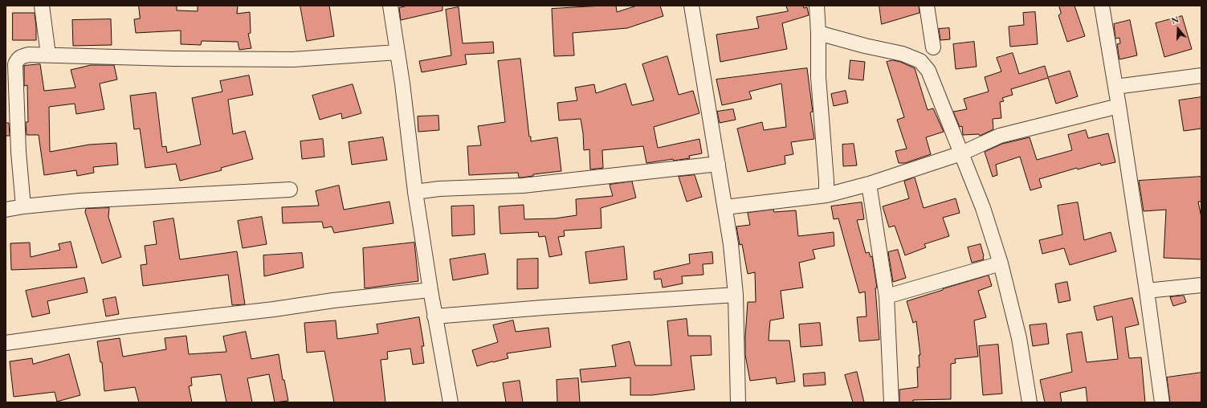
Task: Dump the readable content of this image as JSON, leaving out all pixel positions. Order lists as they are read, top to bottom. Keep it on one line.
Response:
{"north":"top"}
